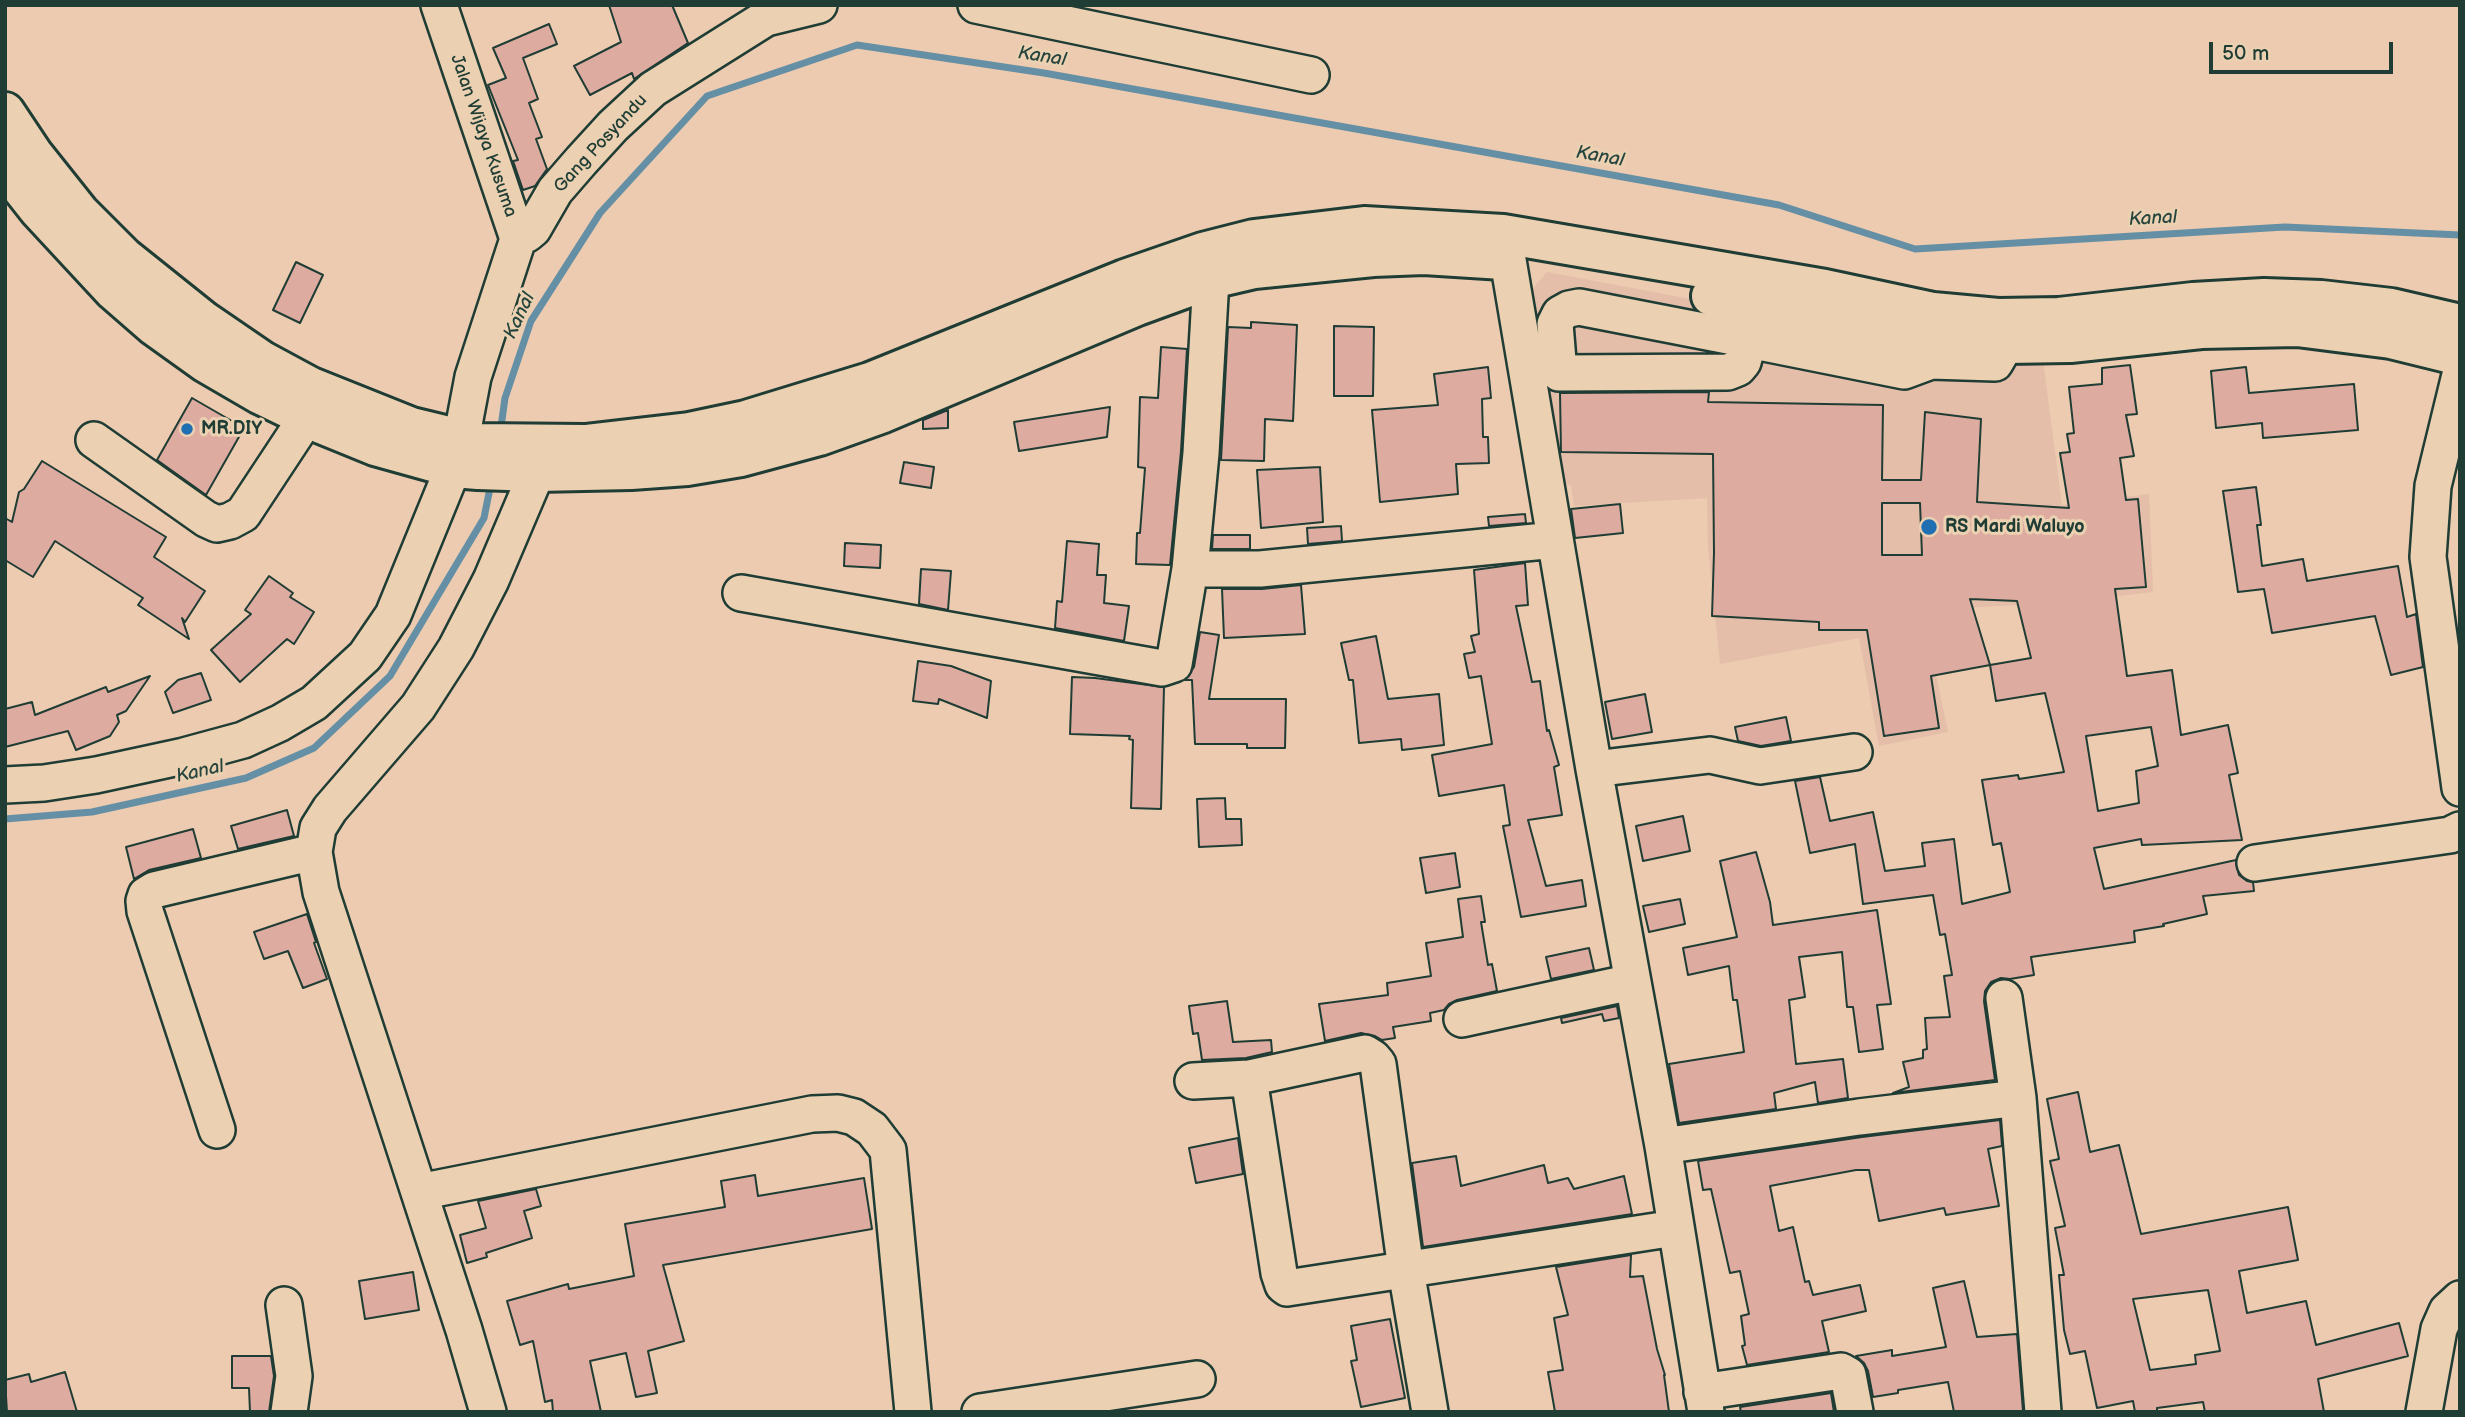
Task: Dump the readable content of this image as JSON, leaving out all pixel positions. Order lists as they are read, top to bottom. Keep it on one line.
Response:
{"streets":{"street":["Jalan Wijaya Kusuma","Gang Posyandu"]},"crossings":[["Jalan Wijaya Kusuma","Gang Posyandu"]],"water":["Kanal"],"places":["MR.DIY","RS Mardi Waluyo"],"scale_bar":"50 m"}
